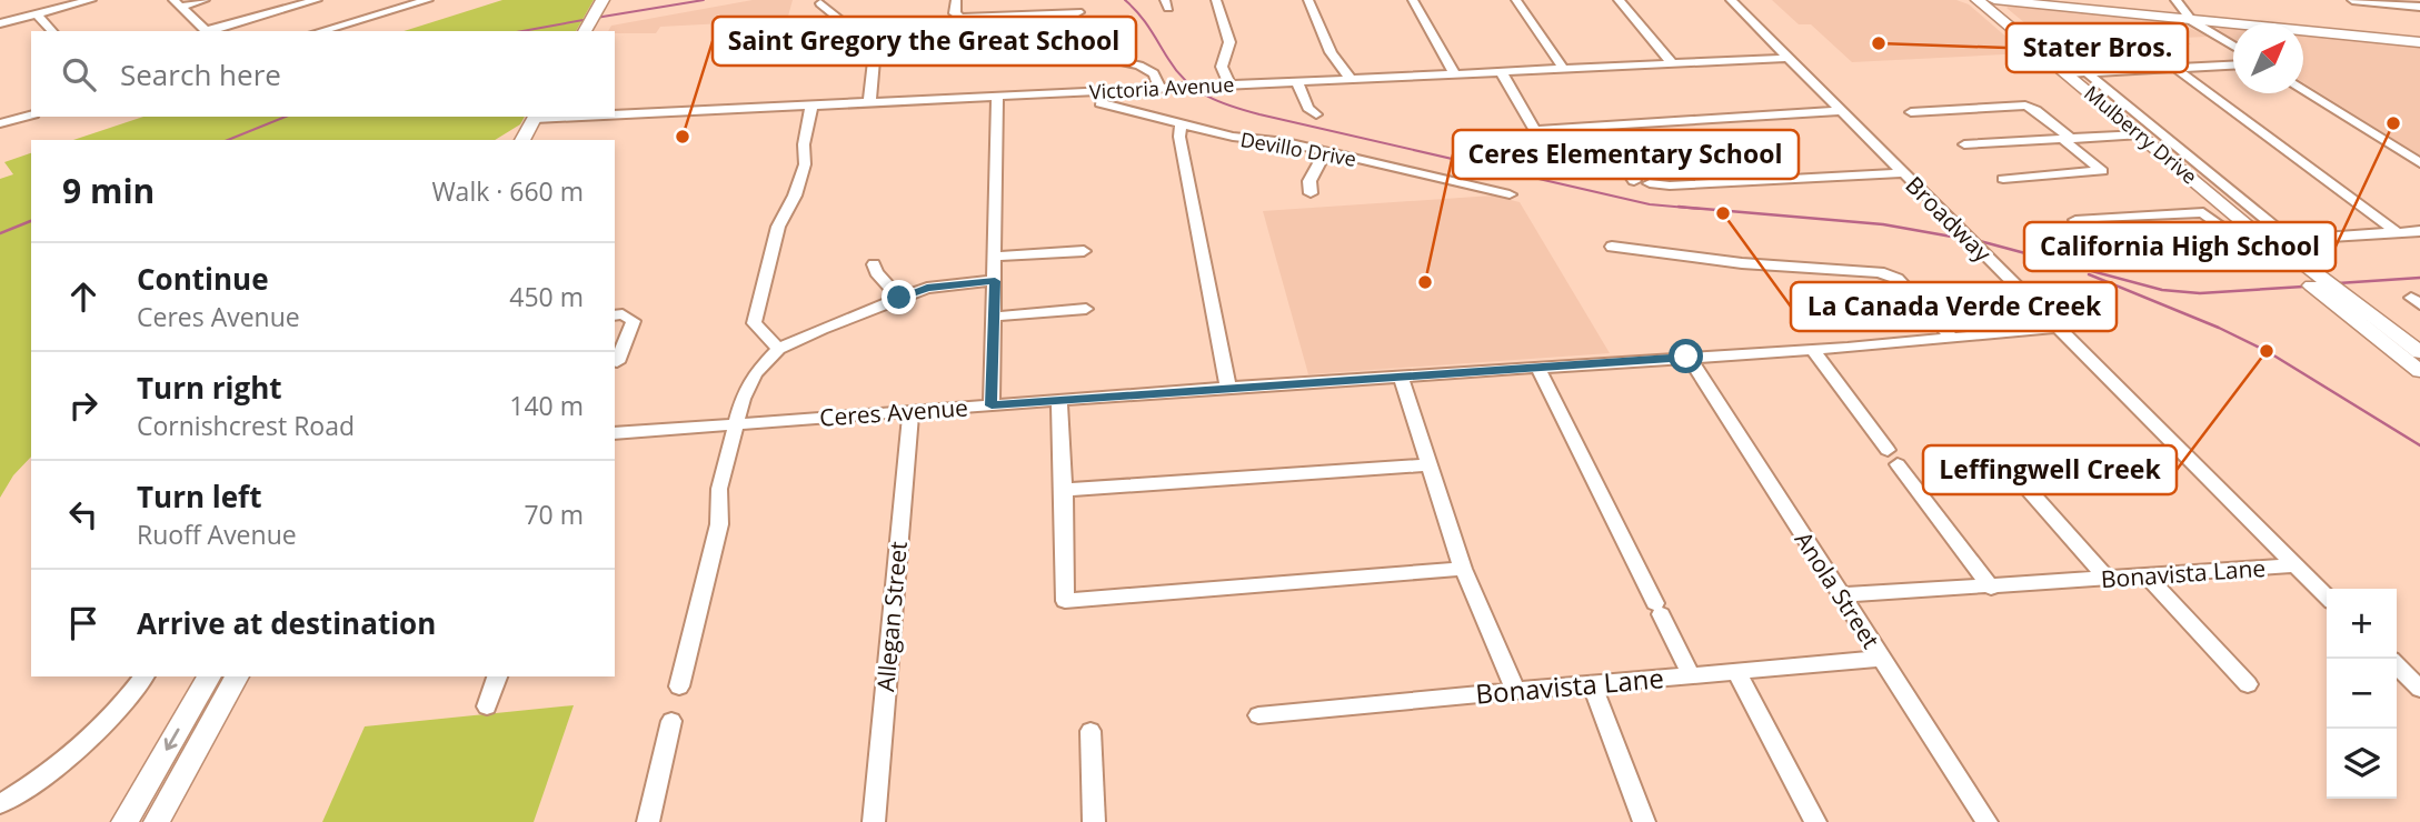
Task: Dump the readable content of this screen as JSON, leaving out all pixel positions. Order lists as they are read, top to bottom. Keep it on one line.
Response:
{"streets":{"main road":["Mulberry Drive"],"street":["Victoria Avenue","Devillo Drive","Broadway","Ceres Avenue","Bonavista Lane","Anola Street","Allegan Street"]},"crossings":[["Victoria Avenue","Devillo Drive"],["Victoria Avenue","Broadway"],["Broadway","Ceres Avenue"],["Broadway","Bonavista Lane"],["Ceres Avenue","Anola Street"],["Ceres Avenue","Allegan Street"],["Bonavista Lane","Anola Street"]],"places":["Stater Bros.","California High School","Saint Gregory the Great School","La Canada Verde Creek","Ceres Elementary School","Leffingwell Creek"],"north":"top right","page":{"search":"Search here","heading":["9 min","Walk · 660 m"],"list":[["Continue","Ceres Avenue","450 m"],["Turn right","Cornishcrest Road","140 m"],["Turn left","Ruoff Avenue","70 m"],"Arrive at destination"],"map_buttons":["+","−"]}}
